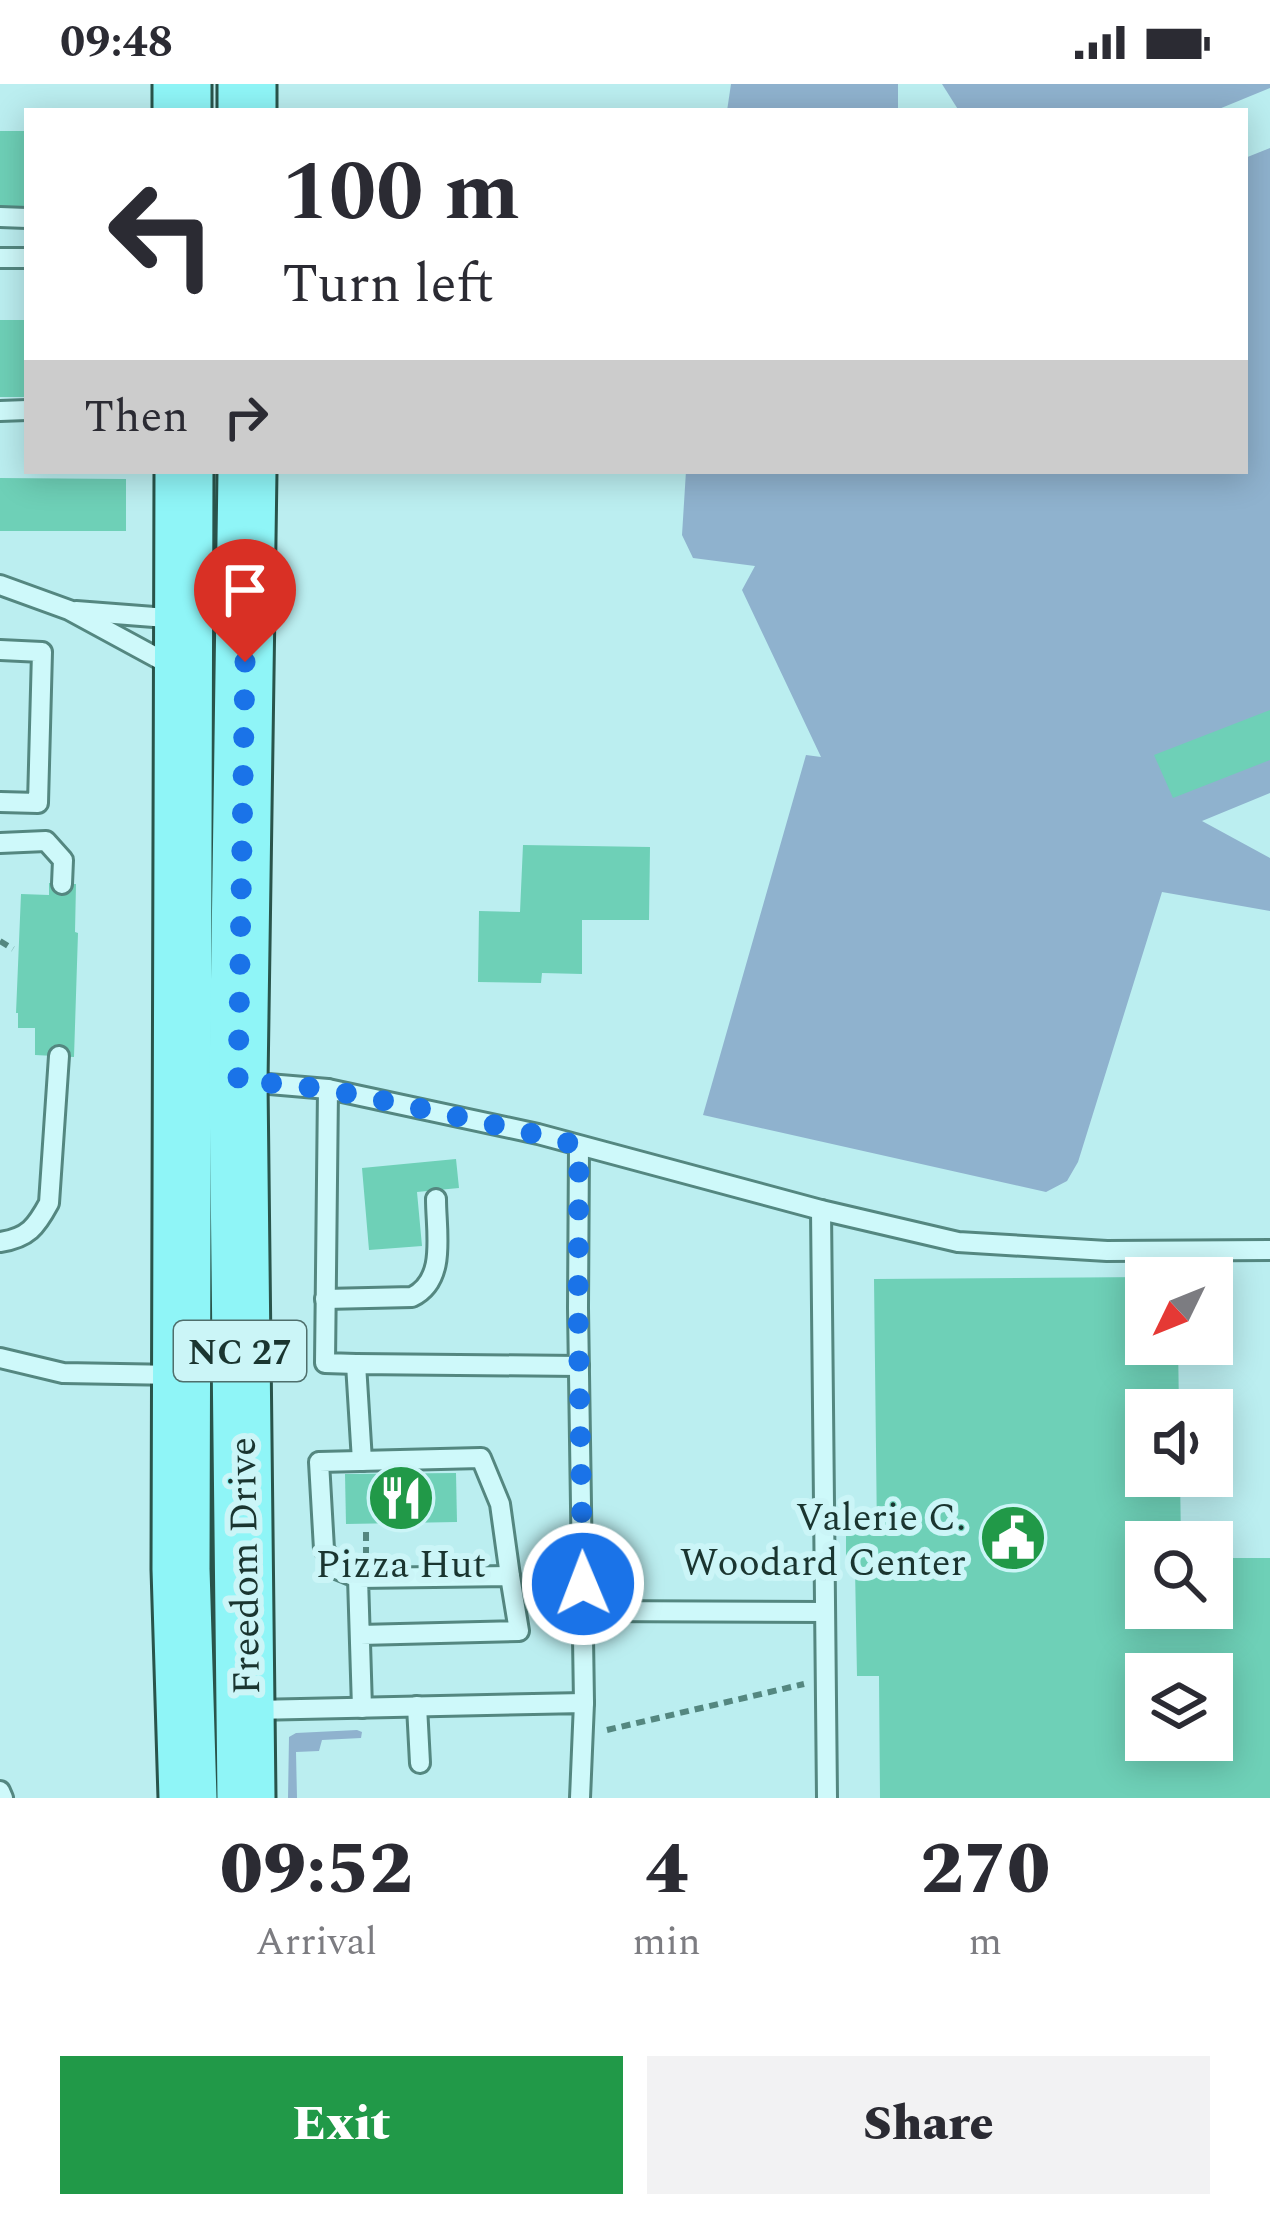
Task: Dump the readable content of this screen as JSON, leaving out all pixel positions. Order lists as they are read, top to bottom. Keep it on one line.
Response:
{"streets":{"main road":["NC 27","Freedom Drive"]},"places":{"restaurant":["Pizza Hut"],"public building":["Valerie C. Woodard Center"]},"north":"bottom left","page":{"status":"09:48","turn":["100 m","Turn left"],"then":"Then","eta":["09:52","Arrival","4","min","270","m"],"buttons":["Exit","Share"]}}
